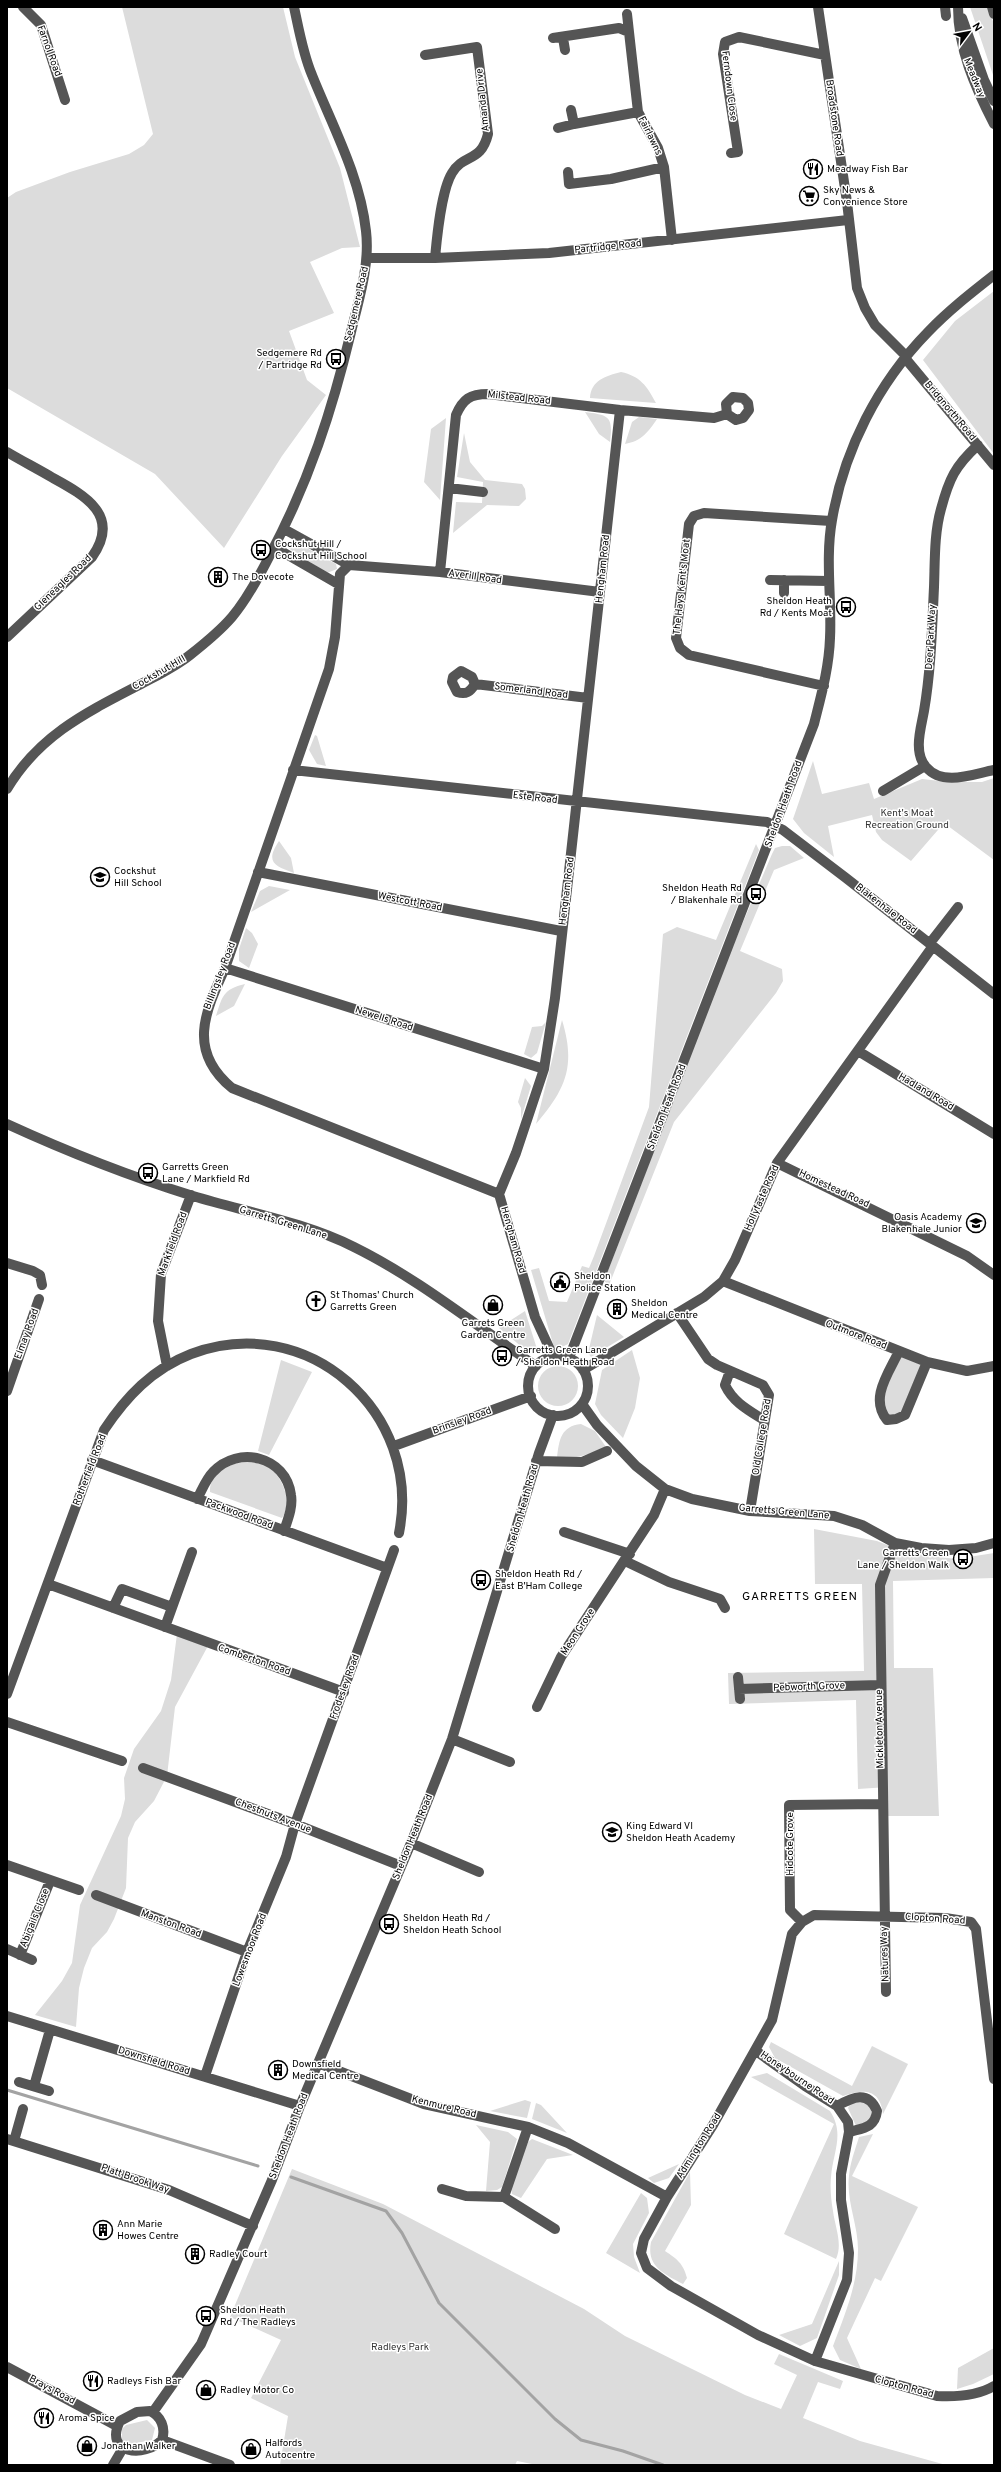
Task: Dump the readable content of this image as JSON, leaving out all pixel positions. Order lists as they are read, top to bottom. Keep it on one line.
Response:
{"streets":{"street":["Farnol Road","Meadway","Ferndown Close","Amanda Drive","Broadstone Road","Fairlawns","Partridge Road","Sedgemere Road","Milstead Road","Bridgnorth Road","Hengham Road","Averill Road","Gleneagles Road","The Hays Kent's Moat","Deer Park Way","Cockshut Hill","Somerland Road","Este Road","Sheldon Heath Road","Westcott Road","Blakenhale Road","Billingsley Road","Newells Road","Hadland Road","Homestead Road","Hollyfaste Road","Garretts Green Lane","Markfield Road","Elmay Road","Outmore Road","Brinsley Road","Old College Road","Rotherfield Road","Packwood Road","Meon Grove","Comberton Road","Frodesley Road","Pebworth Grove","Mickleton Avenue","Chestnuts Avenue","Hidcote Grove","Abigails Close","Clopton Road","Manston Road","Lowesmoor Road","Natures Way","Downsfield Road","Honeybourne Road","Kenmure Road","Admington Road","Platt Brook Way","Brays Road"]},"crossings":[["Ferndown Close","Broadstone Road"],["Amanda Drive","Partridge Road"],["Broadstone Road","Partridge Road"],["Broadstone Road","Bridgnorth Road"],["Broadstone Road","Sheldon Heath Road"],["Fairlawns","Partridge Road"],["Partridge Road","Sedgemere Road"],["Sedgemere Road","Averill Road"],["Sedgemere Road","Cockshut Hill"],["Milstead Road","Hengham Road"],["Milstead Road","Averill Road"],["Bridgnorth Road","Deer Park Way"],["Bridgnorth Road","Sheldon Heath Road"],["Hengham Road","Averill Road"],["Hengham Road","Somerland Road"],["Hengham Road","Este Road"],["Hengham Road","Sheldon Heath Road"],["Hengham Road","Westcott Road"],["Hengham Road","Billingsley Road"],["Hengham Road","Newells Road"],["Hengham Road","Hollyfaste Road"],["Hengham Road","Garretts Green Lane"],["Hengham Road","Brinsley Road"],["Averill Road","Cockshut Hill"],["The Hays Kent's Moat","Sheldon Heath Road"],["Este Road","Sheldon Heath Road"],["Este Road","Blakenhale Road"],["Este Road","Billingsley Road"],["Sheldon Heath Road","Blakenhale Road"],["Sheldon Heath Road","Hollyfaste Road"],["Sheldon Heath Road","Garretts Green Lane"],["Sheldon Heath Road","Brinsley Road"],["Sheldon Heath Road","Chestnuts Avenue"],["Sheldon Heath Road","Downsfield Road"],["Sheldon Heath Road","Kenmure Road"],["Sheldon Heath Road","Platt Brook Way"],["Sheldon Heath Road","Brays Road"],["Westcott Road","Billingsley Road"],["Blakenhale Road","Hollyfaste Road"],["Billingsley Road","Newells Road"],["Hadland Road","Hollyfaste Road"],["Homestead Road","Hollyfaste Road"],["Hollyfaste Road","Garretts Green Lane"],["Hollyfaste Road","Outmore Road"],["Hollyfaste Road","Brinsley Road"],["Hollyfaste Road","Old College Road"],["Garretts Green Lane","Markfield Road"],["Garretts Green Lane","Brinsley Road"],["Garretts Green Lane","Old College Road"],["Garretts Green Lane","Meon Grove"],["Garretts Green Lane","Mickleton Avenue"],["Markfield Road","Rotherfield Road"],["Brinsley Road","Rotherfield Road"],["Rotherfield Road","Packwood Road"],["Rotherfield Road","Comberton Road"],["Packwood Road","Frodesley Road"],["Comberton Road","Frodesley Road"],["Frodesley Road","Chestnuts Avenue"],["Frodesley Road","Lowesmoor Road"],["Pebworth Grove","Mickleton Avenue"],["Mickleton Avenue","Hidcote Grove"],["Mickleton Avenue","Clopton Road"],["Mickleton Avenue","Natures Way"],["Chestnuts Avenue","Lowesmoor Road"],["Hidcote Grove","Admington Road"],["Clopton Road","Natures Way"],["Clopton Road","Admington Road"],["Manston Road","Lowesmoor Road"],["Lowesmoor Road","Downsfield Road"],["Honeybourne Road","Admington Road"],["Kenmure Road","Admington Road"]],"districts":["GARRETTS GREEN"],"parks":["Kent's Moat Recreation Ground","Radleys Park"],"places":{"restaurant":["Meadway Fish Bar","Radleys Fish Bar","Aroma Spice"],"supermarket":["Sky News & Convenience Store"],"bus stop":["Sedgemere Rd / Partridge Rd","Cockshut Hill / Cockshut Hill School","Sheldon Heath Rd / Kents Moat","Sheldon Heath Rd / Blakenhale Rd","Garretts Green Lane / Markfield Rd","Garretts Green Lane / Sheldon Heath Road","Garretts Green Lane / Sheldon Walk","Sheldon Heath Rd / East B'Ham College","Sheldon Heath Rd / Sheldon Heath School","Sheldon Heath Rd / The Radleys"],"building":["The Dovecote","Sheldon Medical Centre","Downsfield Medical Centre","Ann Marie Howes Centre","Radley Court"],"school or university":["Cockshut Hill School","Oasis Academy Blakenhale Junior","King Edward VI Sheldon Heath Academy"],"public building":["Sheldon Police Station"],"church":["St Thomas' Church Garretts Green"],"shop":["Garrets Green Garden Centre","Radley Motor Co","Jonathan Walker","Halfords Autocentre"]},"north":"top right"}
